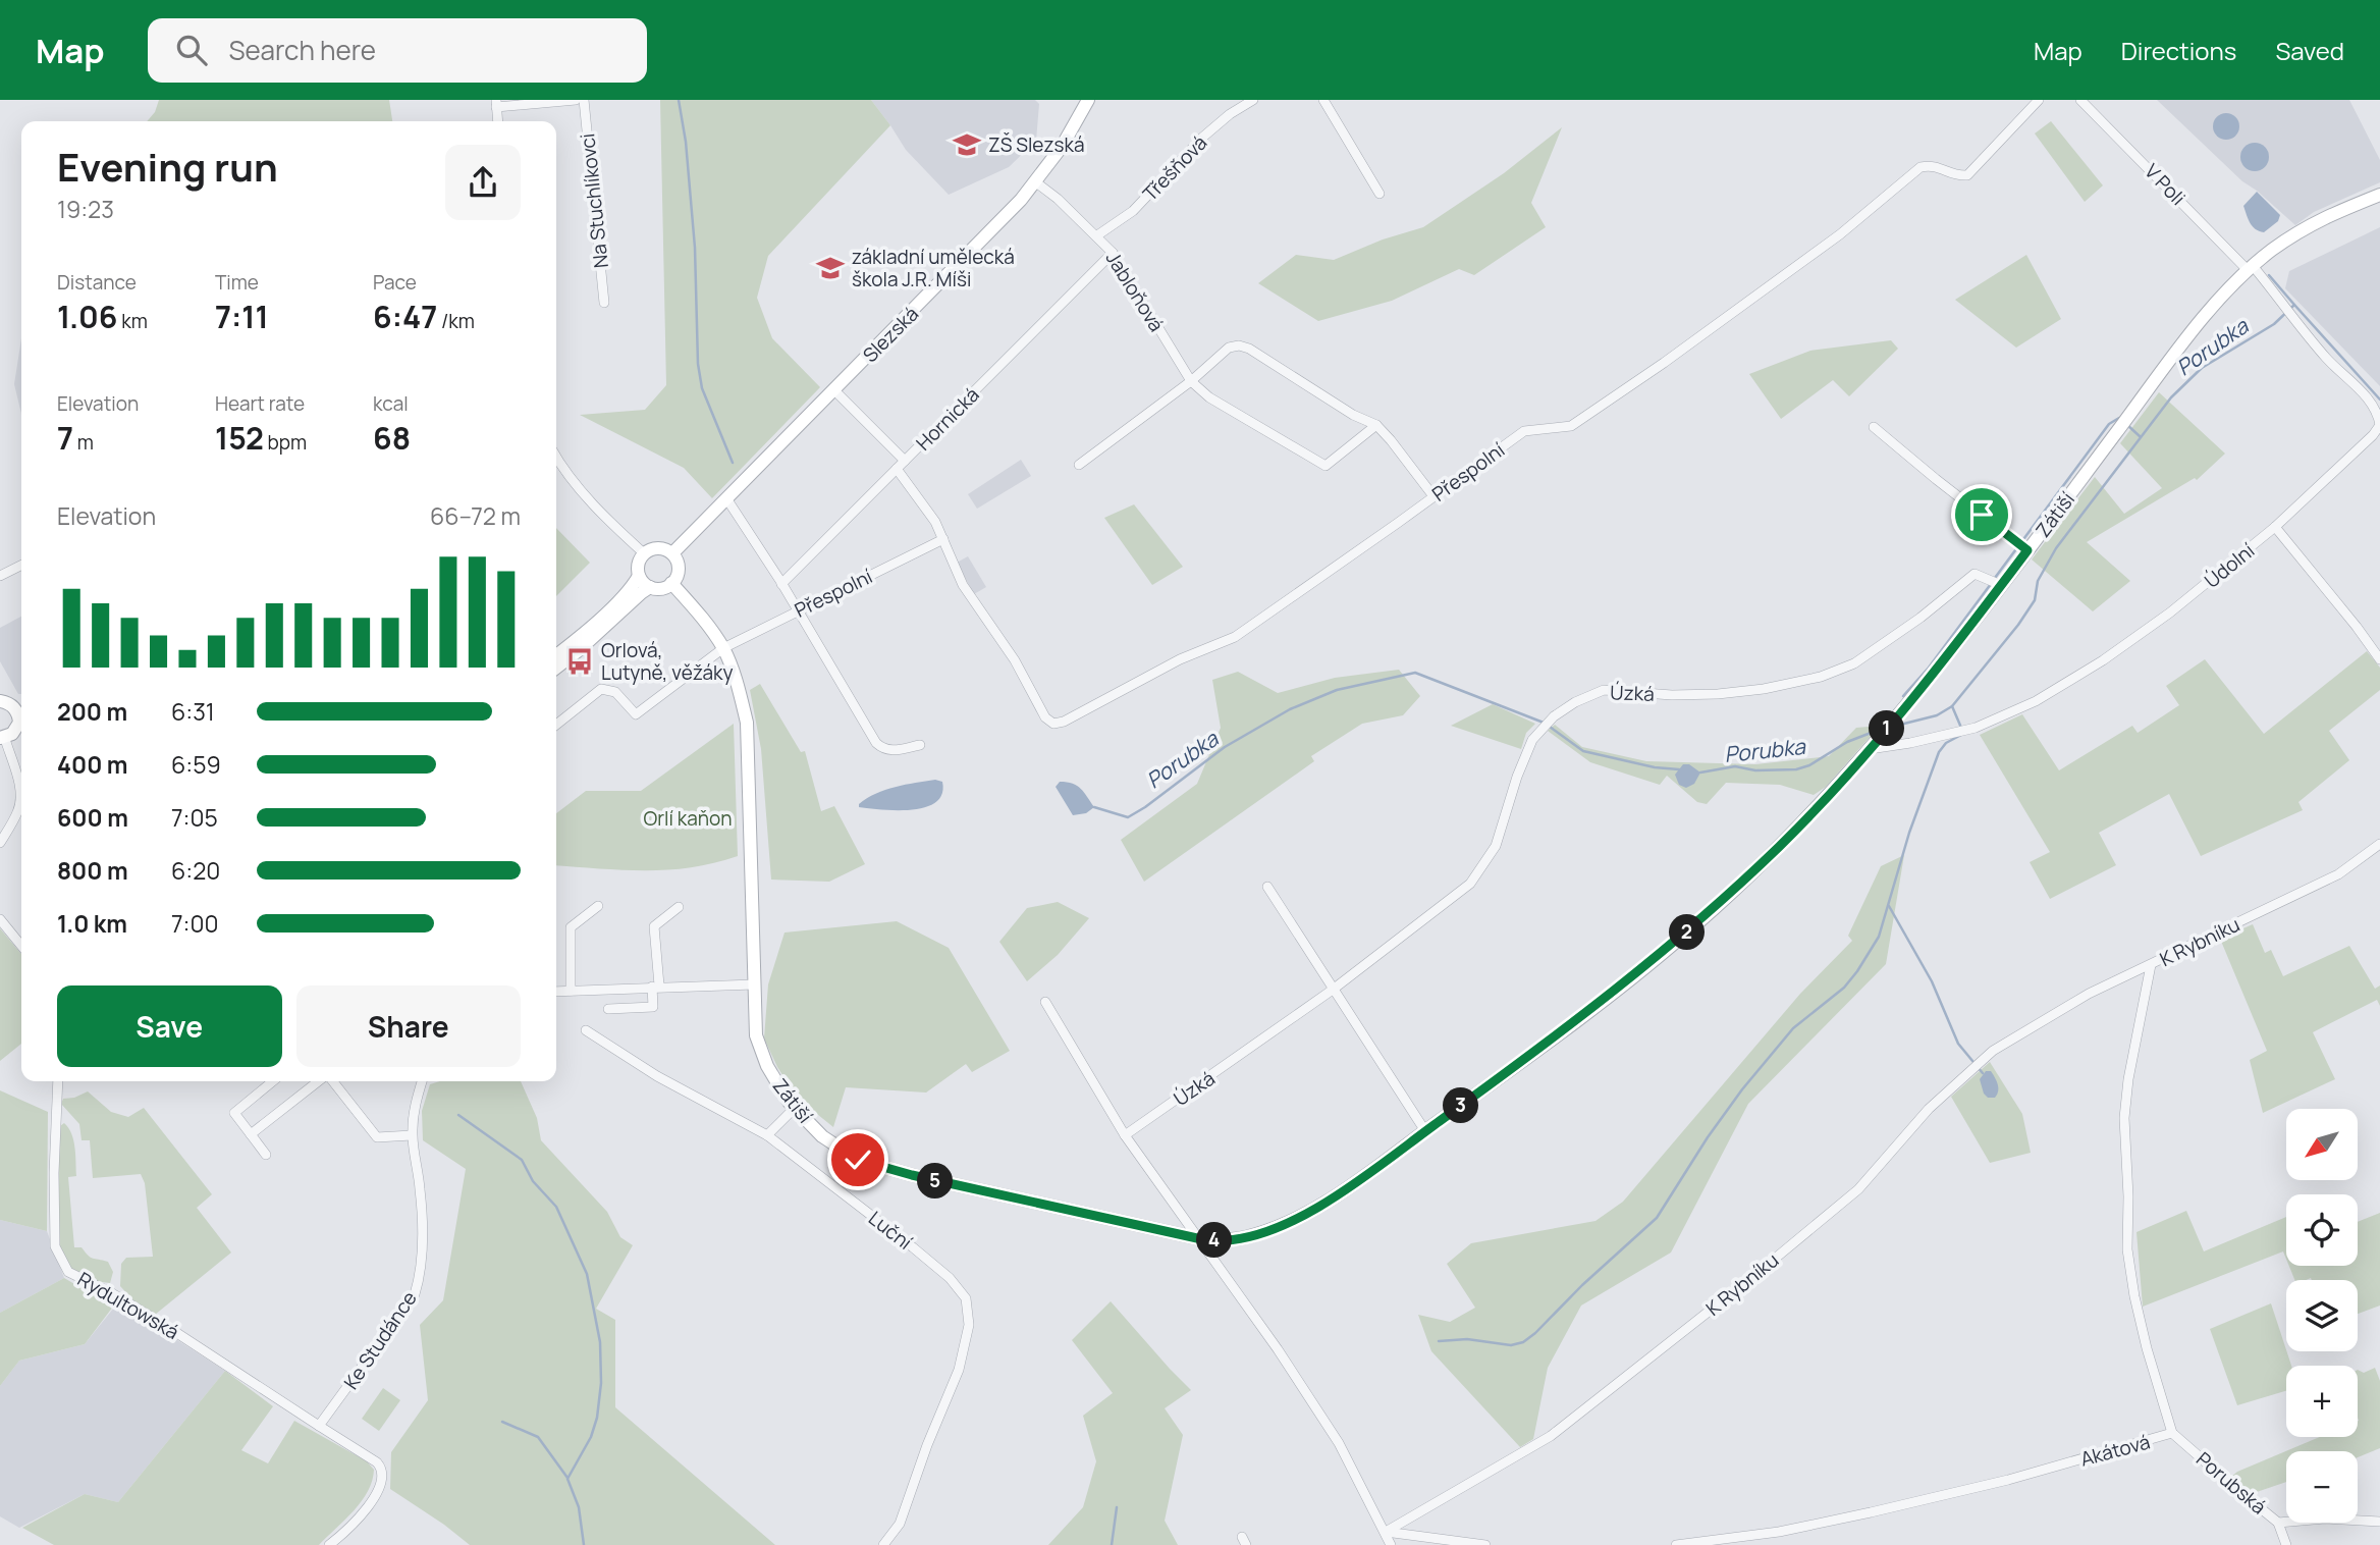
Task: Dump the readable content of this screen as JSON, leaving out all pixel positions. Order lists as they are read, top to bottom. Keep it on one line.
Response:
{"streets":{"street":["Třešňová","V Poli","Na Stuchlíkovci","Jabloňová","Slezská","Hornická","Přespolní","Zátiší","Údolní","Úzká","K Rybníku","Luční","Rydultowská","Ke Studánce","Akátová","Porubská"]},"crossings":[["Třešňová","Jabloňová"],["V Poli","Zátiší"],["V Poli","Údolní"],["Jabloňová","Slezská"],["Jabloňová","Hornická"],["Slezská","Zátiší"],["Hornická","Přespolní"],["Přespolní","Zátiší"],["Zátiší","Údolní"],["Zátiší","Úzká"],["K Rybníku","Akátová"],["Rydultowská","Ke Studánce"],["Akátová","Porubská"]],"water":["Porubka"],"parks":["Orlí kaňon"],"places":{"school or university":["ZŠ Slezská","základní umělecká škola J.R. Míši"],"bus stop":["Orlová, Lutyně, věžáky"]},"north":"bottom left","page":{"header":"Map","search":"Search here","nav":["Map","Directions","Saved"],"heading":["Evening run","19:23"],"stats":[["Distance","1.06 km"],["Time","7:11"],["Pace","6:47 /km"],["Elevation","7 m"],["Heart rate","152 bpm"],["kcal","68"]],"chart":["Elevation","66–72 m"],"list":[{"name":"200 m","note":"6:31"},{"name":"400 m","note":"6:59"},{"name":"600 m","note":"7:05"},{"name":"800 m","note":"6:20"},{"name":"1.0 km","note":"7:00"}],"pins":["1","2","3","5","4"],"buttons":["Save","Share"],"map_buttons":["+","−"]}}
